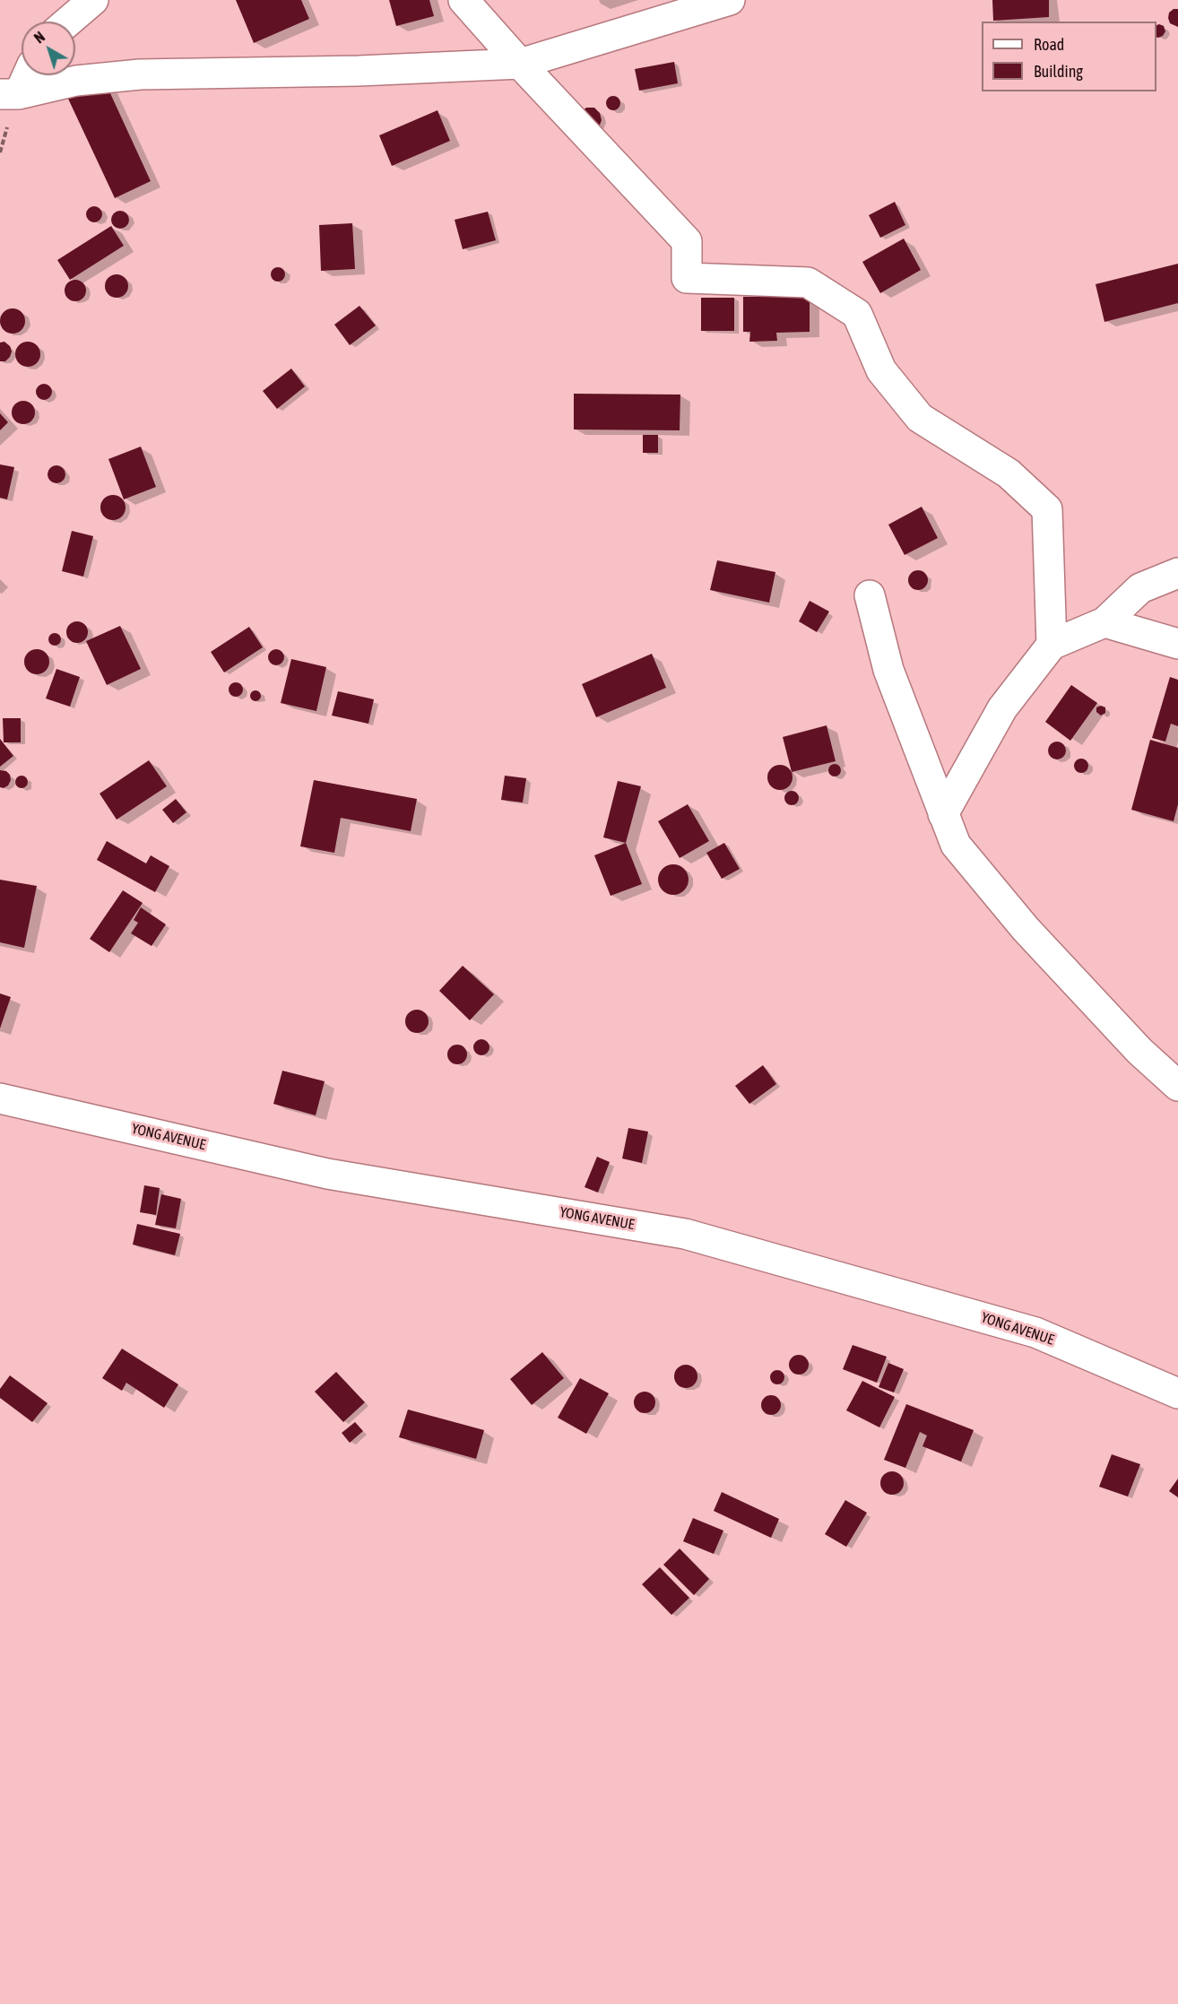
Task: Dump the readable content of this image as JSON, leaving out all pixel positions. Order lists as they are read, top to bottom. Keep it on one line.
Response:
{"streets":{"street":["YONG AVENUE"]},"legend":["Road","Building"],"north":"top left"}
